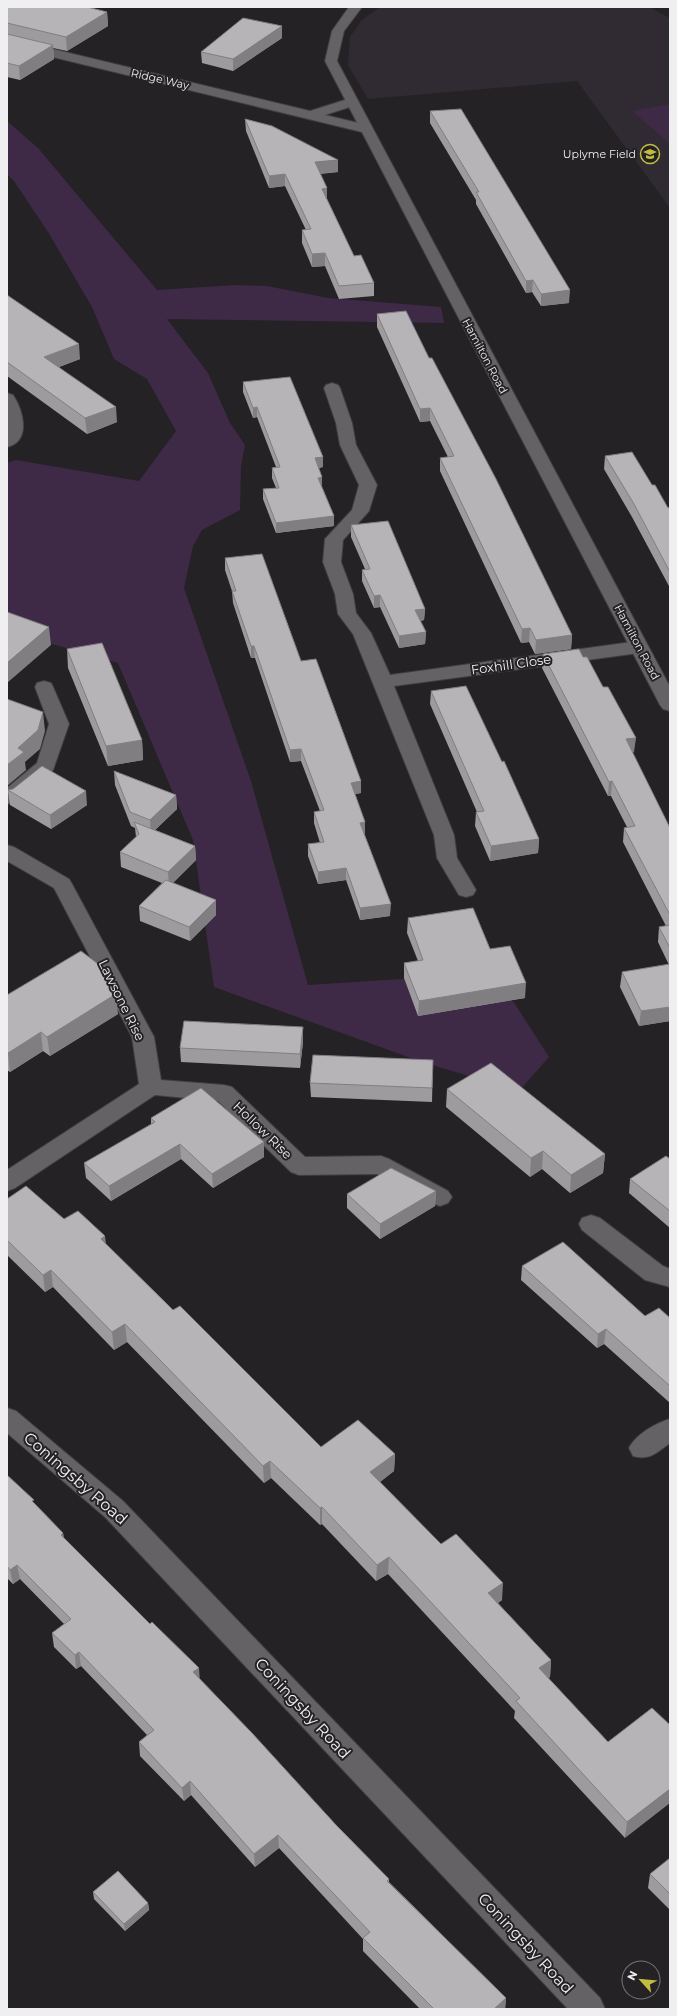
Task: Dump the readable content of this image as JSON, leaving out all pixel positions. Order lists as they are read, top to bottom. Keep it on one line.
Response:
{"streets":{"street":["Ridge Way","Hamilton Road","Foxhill Close","Lawsone Rise","Hollow Rise","Coningsby Road"]},"crossings":[["Ridge Way","Hamilton Road"],["Hamilton Road","Foxhill Close"],["Lawsone Rise","Hollow Rise"]],"places":{"school or university":["Uplyme Field"]},"north":"top left"}
